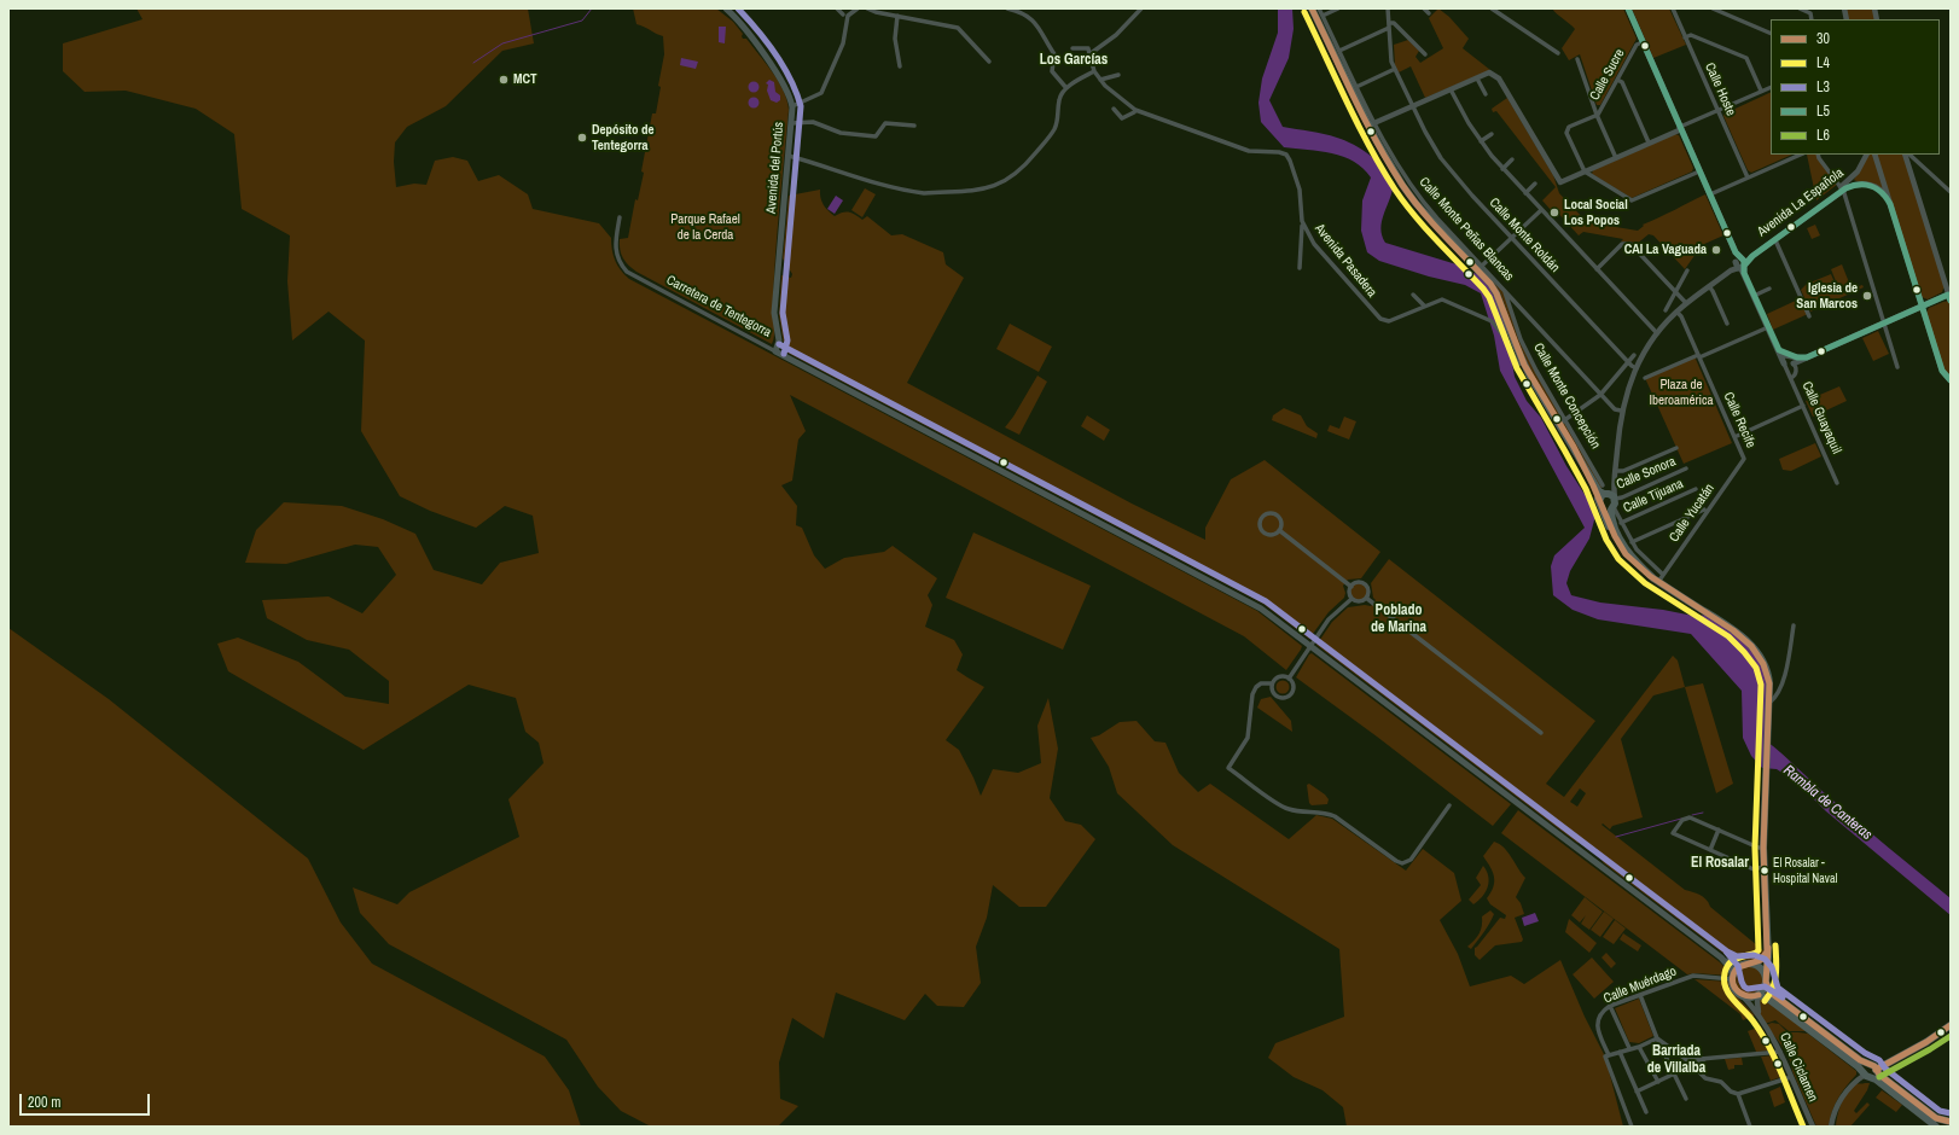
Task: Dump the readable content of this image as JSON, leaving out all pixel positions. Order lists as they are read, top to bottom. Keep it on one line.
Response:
{"streets":{"main road":["Avenida del Portús","Calle Monte Peñas Blancas","Carretera de Tentegorra","Calle Monte Concepción"],"street":["Calle Sucre","Calle Hoste","Avenida La Española","Calle Monte Roldán","Avenida Pasadera","Calle Guayaquil","Calle Recife","Calle Sonora","Calle Tijuana","Calle Yucatán","Calle Muérdago","Calle Ciclamen"]},"crossings":[["Avenida del Portús","Carretera de Tentegorra"],["Avenida La Española","Calle Monte Peñas Blancas"],["Avenida La Española","Calle Monte Roldán"],["Avenida La Española","Calle Monte Concepción"],["Avenida La Española","Calle Recife"],["Avenida La Española","Calle Sonora"],["Calle Monte Peñas Blancas","Calle Monte Concepción"],["Avenida Pasadera","Calle Monte Concepción"],["Carretera de Tentegorra","Calle Muérdago"],["Carretera de Tentegorra","Calle Ciclamen"],["Calle Monte Concepción","Calle Sonora"],["Calle Monte Concepción","Calle Yucatán"],["Calle Recife","Calle Yucatán"],["Calle Muérdago","Calle Ciclamen"]],"districts":["Los Garcías","Poblado de Marina","El Rosalar","Barriada de Villalba"],"water":["Rambla de Canteras"],"parks":["Parque Rafael de la Cerda","Plaza de Iberoamérica"],"places":["MCT","Depósito de Tentegorra","Local Social Los Popos","CAI La Vaguada","Iglesia de San Marcos","El Rosalar - Hospital Naval"],"lines":["transit line 30","transit line L3","transit line L5","transit line L4","transit line L6"],"legend":["30","L4","L3","L5","L6"],"scale_bar":"200 m"}
